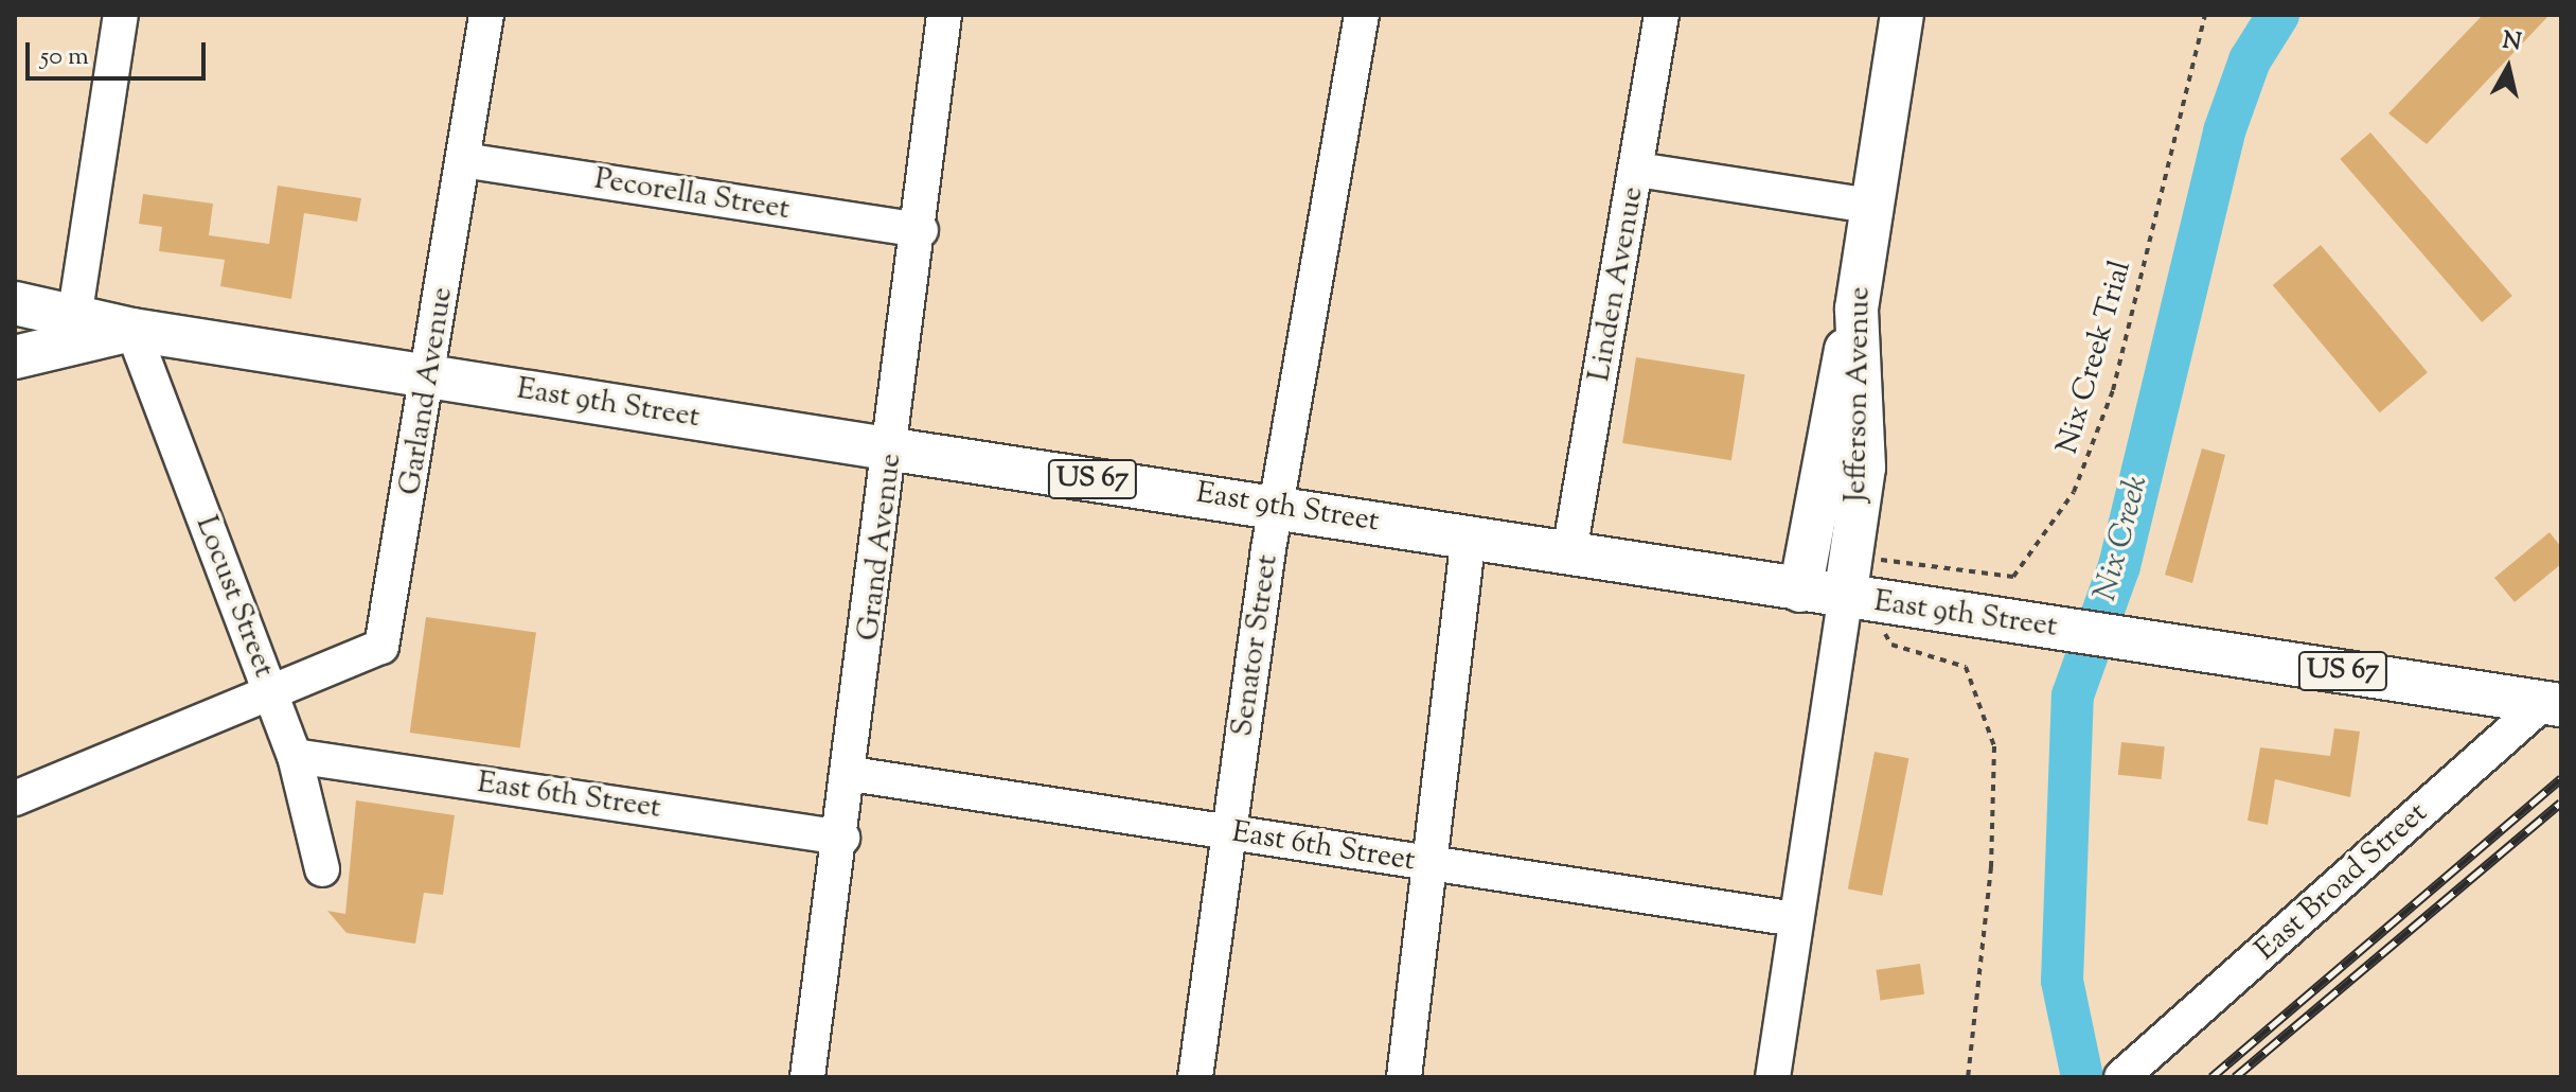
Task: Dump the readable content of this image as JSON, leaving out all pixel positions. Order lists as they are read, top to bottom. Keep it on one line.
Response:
{"streets":{"main road":["Jefferson Avenue","East 9th Street","US 67"],"street":["Pecorella Street","Linden Avenue","Garland Avenue","Grand Avenue","Locust Street","Senator Street","East 6th Street","East Broad Street"],"path":["Nix Creek Trial"]},"crossings":[["Pecorella Street","Garland Avenue"],["Pecorella Street","Grand Avenue"],["Linden Avenue","East 9th Street"],["Garland Avenue","East 9th Street"],["Garland Avenue","Locust Street"],["Jefferson Avenue","East 9th Street"],["Jefferson Avenue","East 6th Street"],["East 9th Street","US 67"],["East 9th Street","Grand Avenue"],["East 9th Street","Locust Street"],["East 9th Street","Senator Street"],["East 9th Street","East Broad Street"],["US 67","Locust Street"],["Grand Avenue","East 6th Street"],["Locust Street","East 6th Street"],["Senator Street","East 6th Street"]],"water":["Nix Creek"],"scale_bar":"50 m","north":"top"}
